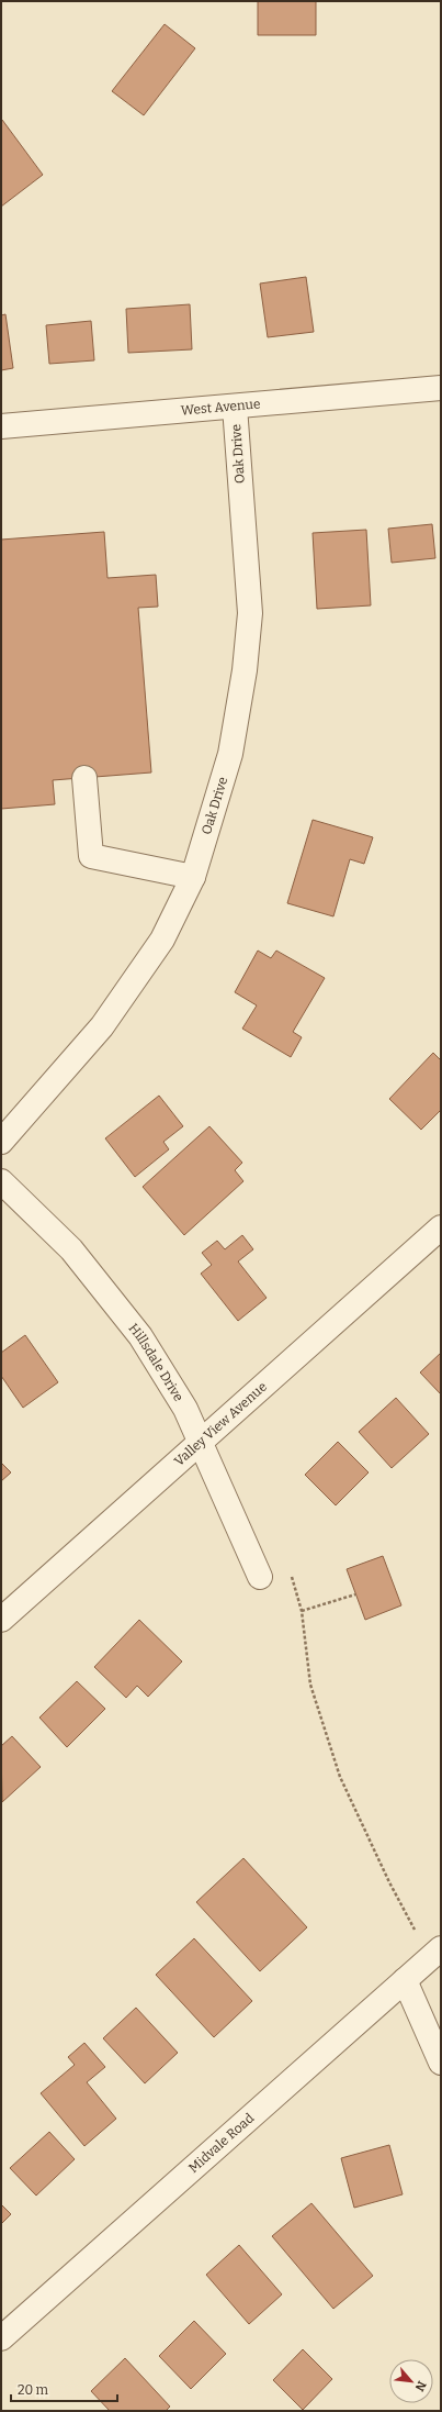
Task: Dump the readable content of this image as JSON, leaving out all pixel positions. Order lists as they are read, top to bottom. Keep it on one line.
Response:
{"streets":{"street":["West Avenue","Oak Drive","Hillsdale Drive","Valley View Avenue","Midvale Road"]},"crossings":[["West Avenue","Oak Drive"],["Hillsdale Drive","Valley View Avenue"]],"scale_bar":"20 m","north":"bottom right"}
